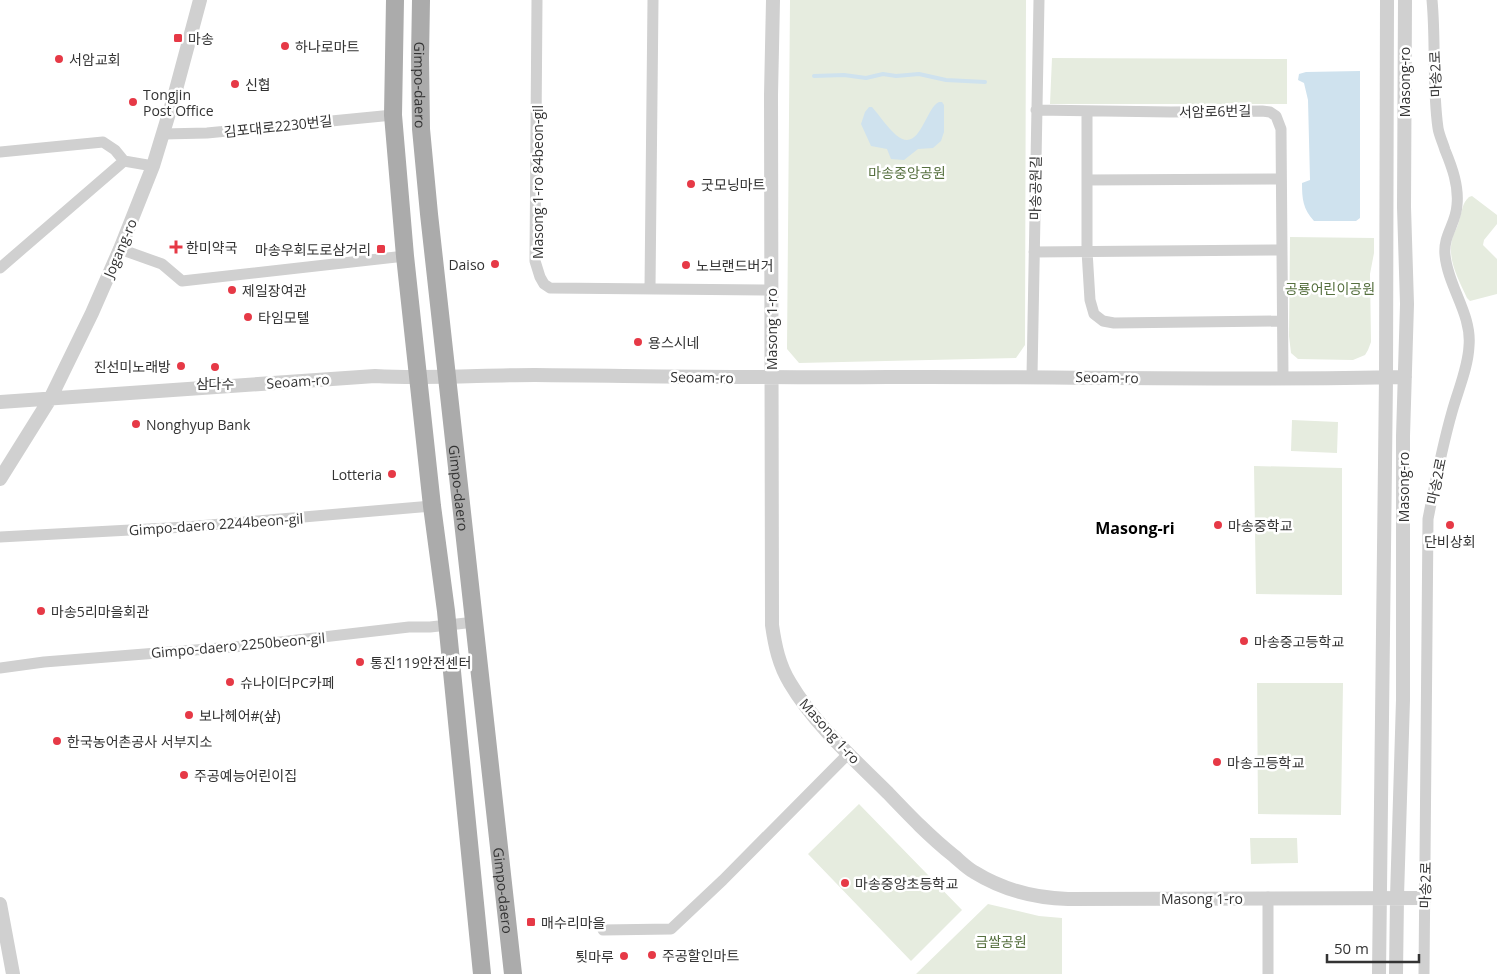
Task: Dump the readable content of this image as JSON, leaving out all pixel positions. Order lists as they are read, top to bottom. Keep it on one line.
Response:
{"streets":{"main road":["Gimpo-daero"],"street":["마송2로","Masong-ro","서암로6번길","김포대로2230번길","Masong 1-ro 84beon-gil","마송공원길","Jogang-ro","Masong 1-ro","Seoam-ro","Gimpo-daero 2244beon-gil","Gimpo-daero 2250beon-gil"]},"crossings":[["마송2로","Masong 1-ro"],["Masong-ro","Masong 1-ro"],["Masong-ro","Seoam-ro"],["Gimpo-daero","김포대로2230번길"],["Gimpo-daero","Seoam-ro"],["Gimpo-daero","Gimpo-daero 2244beon-gil"],["Gimpo-daero","Gimpo-daero 2250beon-gil"],["서암로6번길","마송공원길"],["서암로6번길","Seoam-ro"],["김포대로2230번길","Jogang-ro"],["Masong 1-ro 84beon-gil","Masong 1-ro"],["마송공원길","Seoam-ro"],["Jogang-ro","Seoam-ro"],["Masong 1-ro","Seoam-ro"]],"districts":["Masong-ri"],"parks":["마송중앙공원","공룡어린이공원","금쌀공원"],"places":{"transit":["마송","마송우회도로삼거리","매수리마을"],"other":["하나로마트","서암교회","신협","Tongjin Post Office","굿모닝마트","Daiso","노브랜드버거","제일장여관","타임모텔","용스시네","진선미노래방","삼다수","Nonghyup Bank","Lotteria","마송중학교","단비상회","마송5리마을회관","마송중고등학교","통진119안전센터","슈나이더PC카페","보나헤어#(샾)","한국농어촌공사 서부지소","마송고등학교","주공예능어린이집","마송중앙초등학교","주공할인마트","툇마루"],"health":["한미약국"]},"scale_bar":"50 m"}
